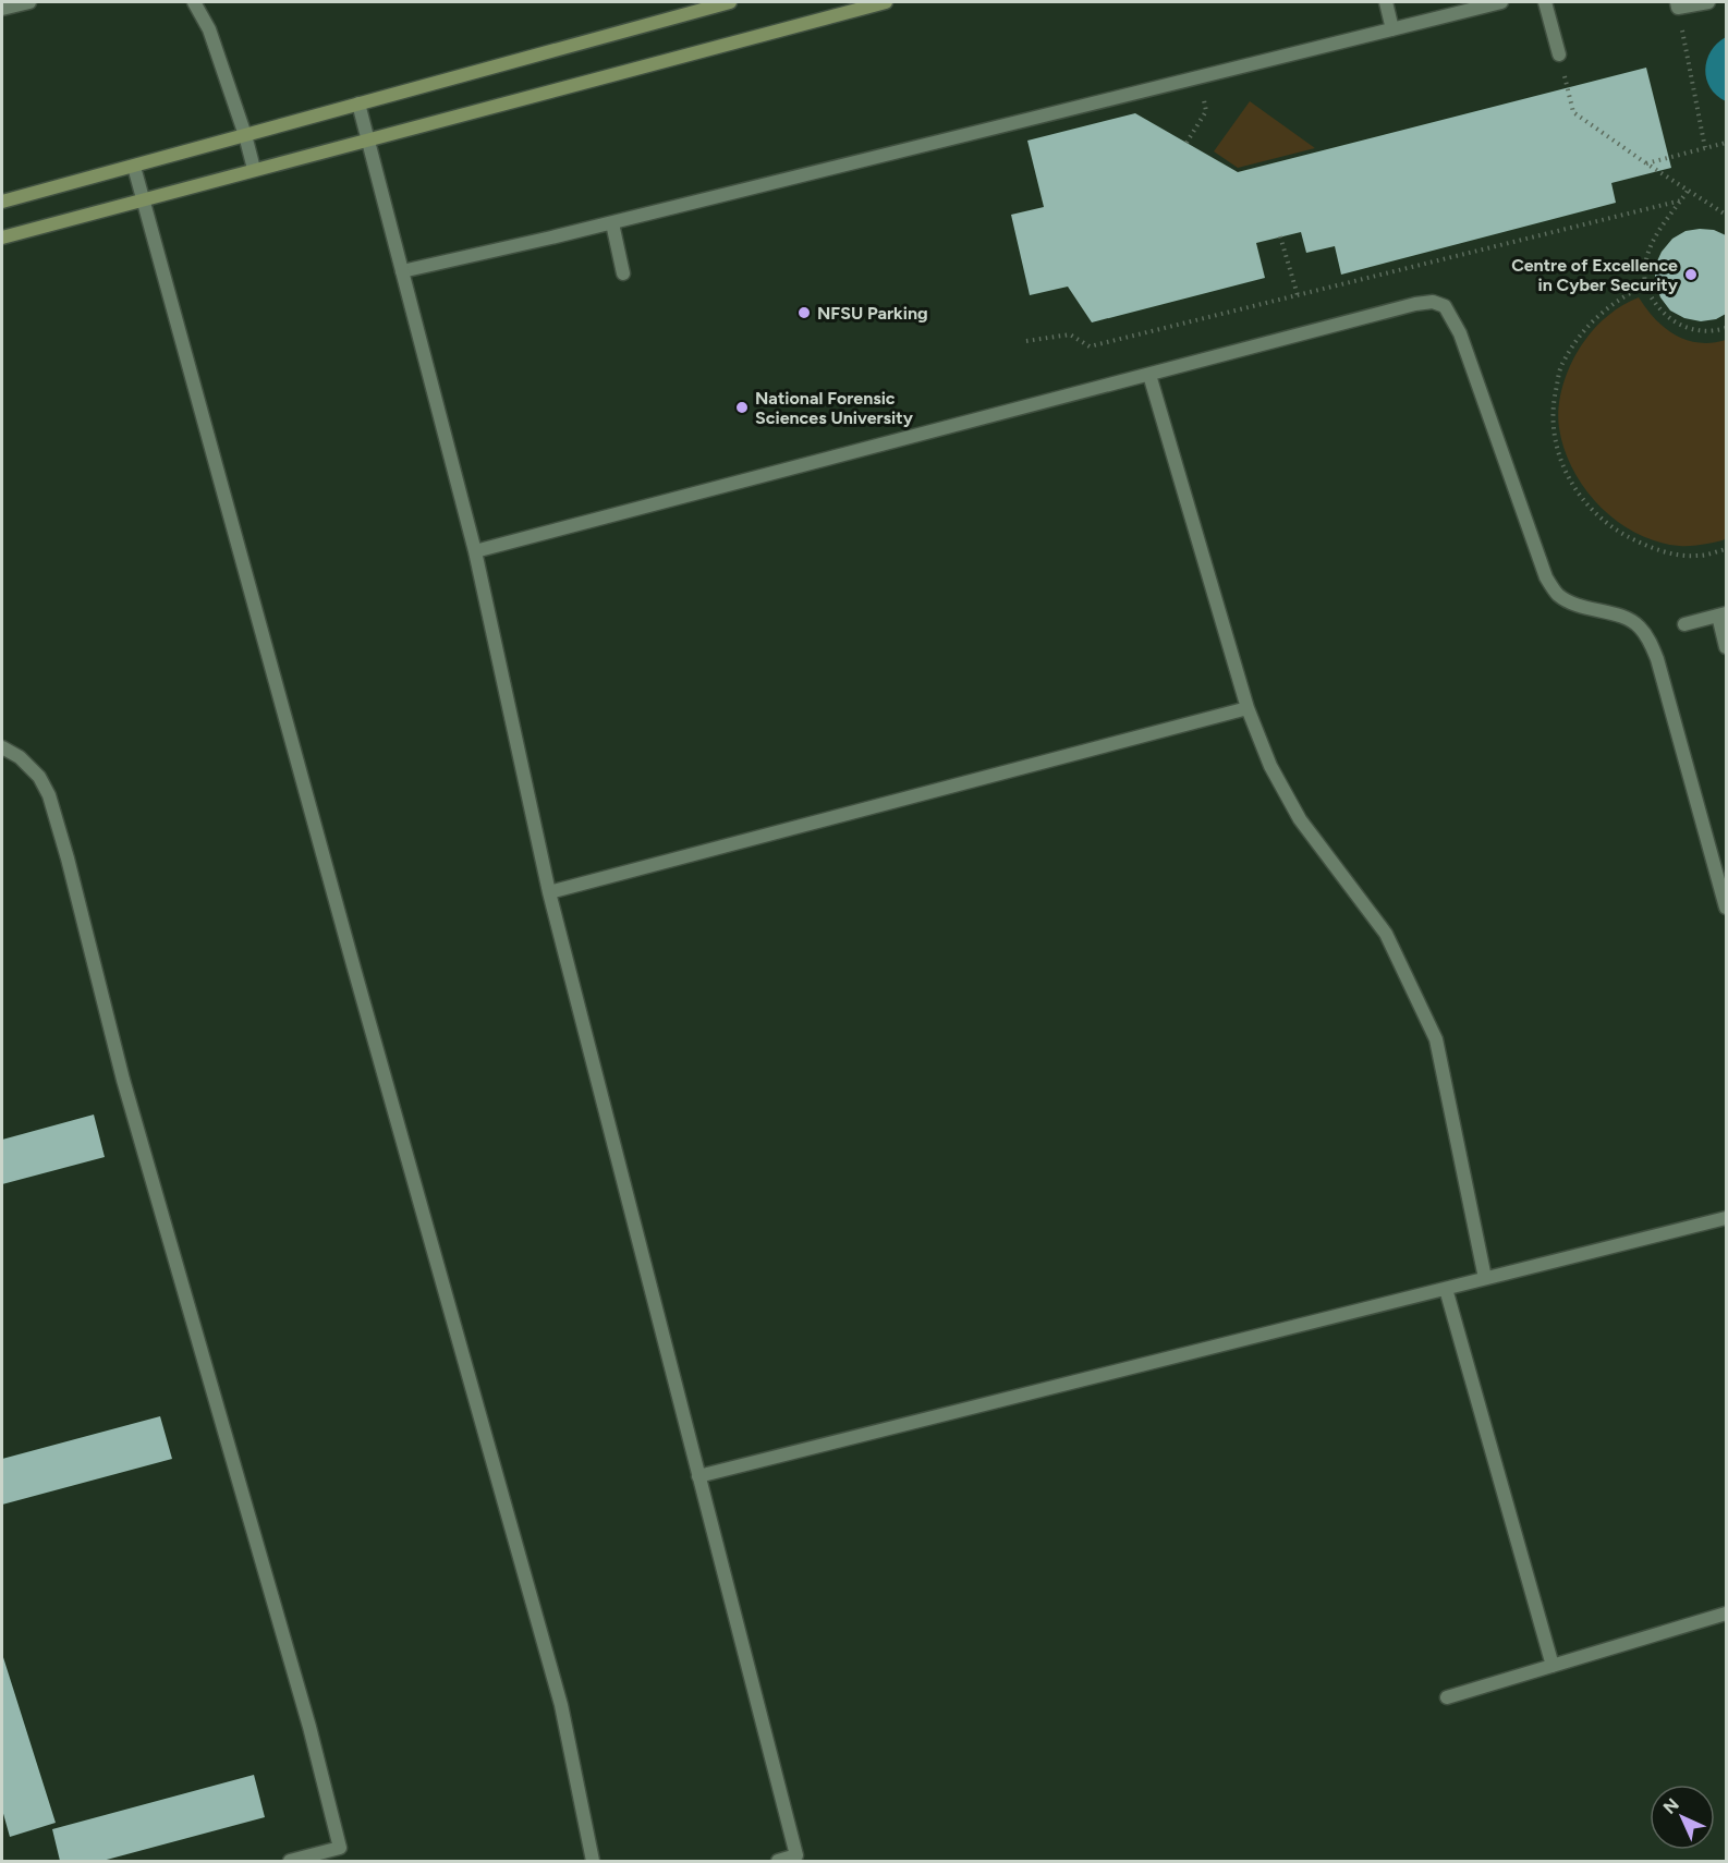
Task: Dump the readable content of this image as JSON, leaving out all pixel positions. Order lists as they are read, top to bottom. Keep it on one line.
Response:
{"places":["Centre of Excellence in Cyber Security","NFSU Parking","National Forensic Sciences University"],"north":"top left"}
